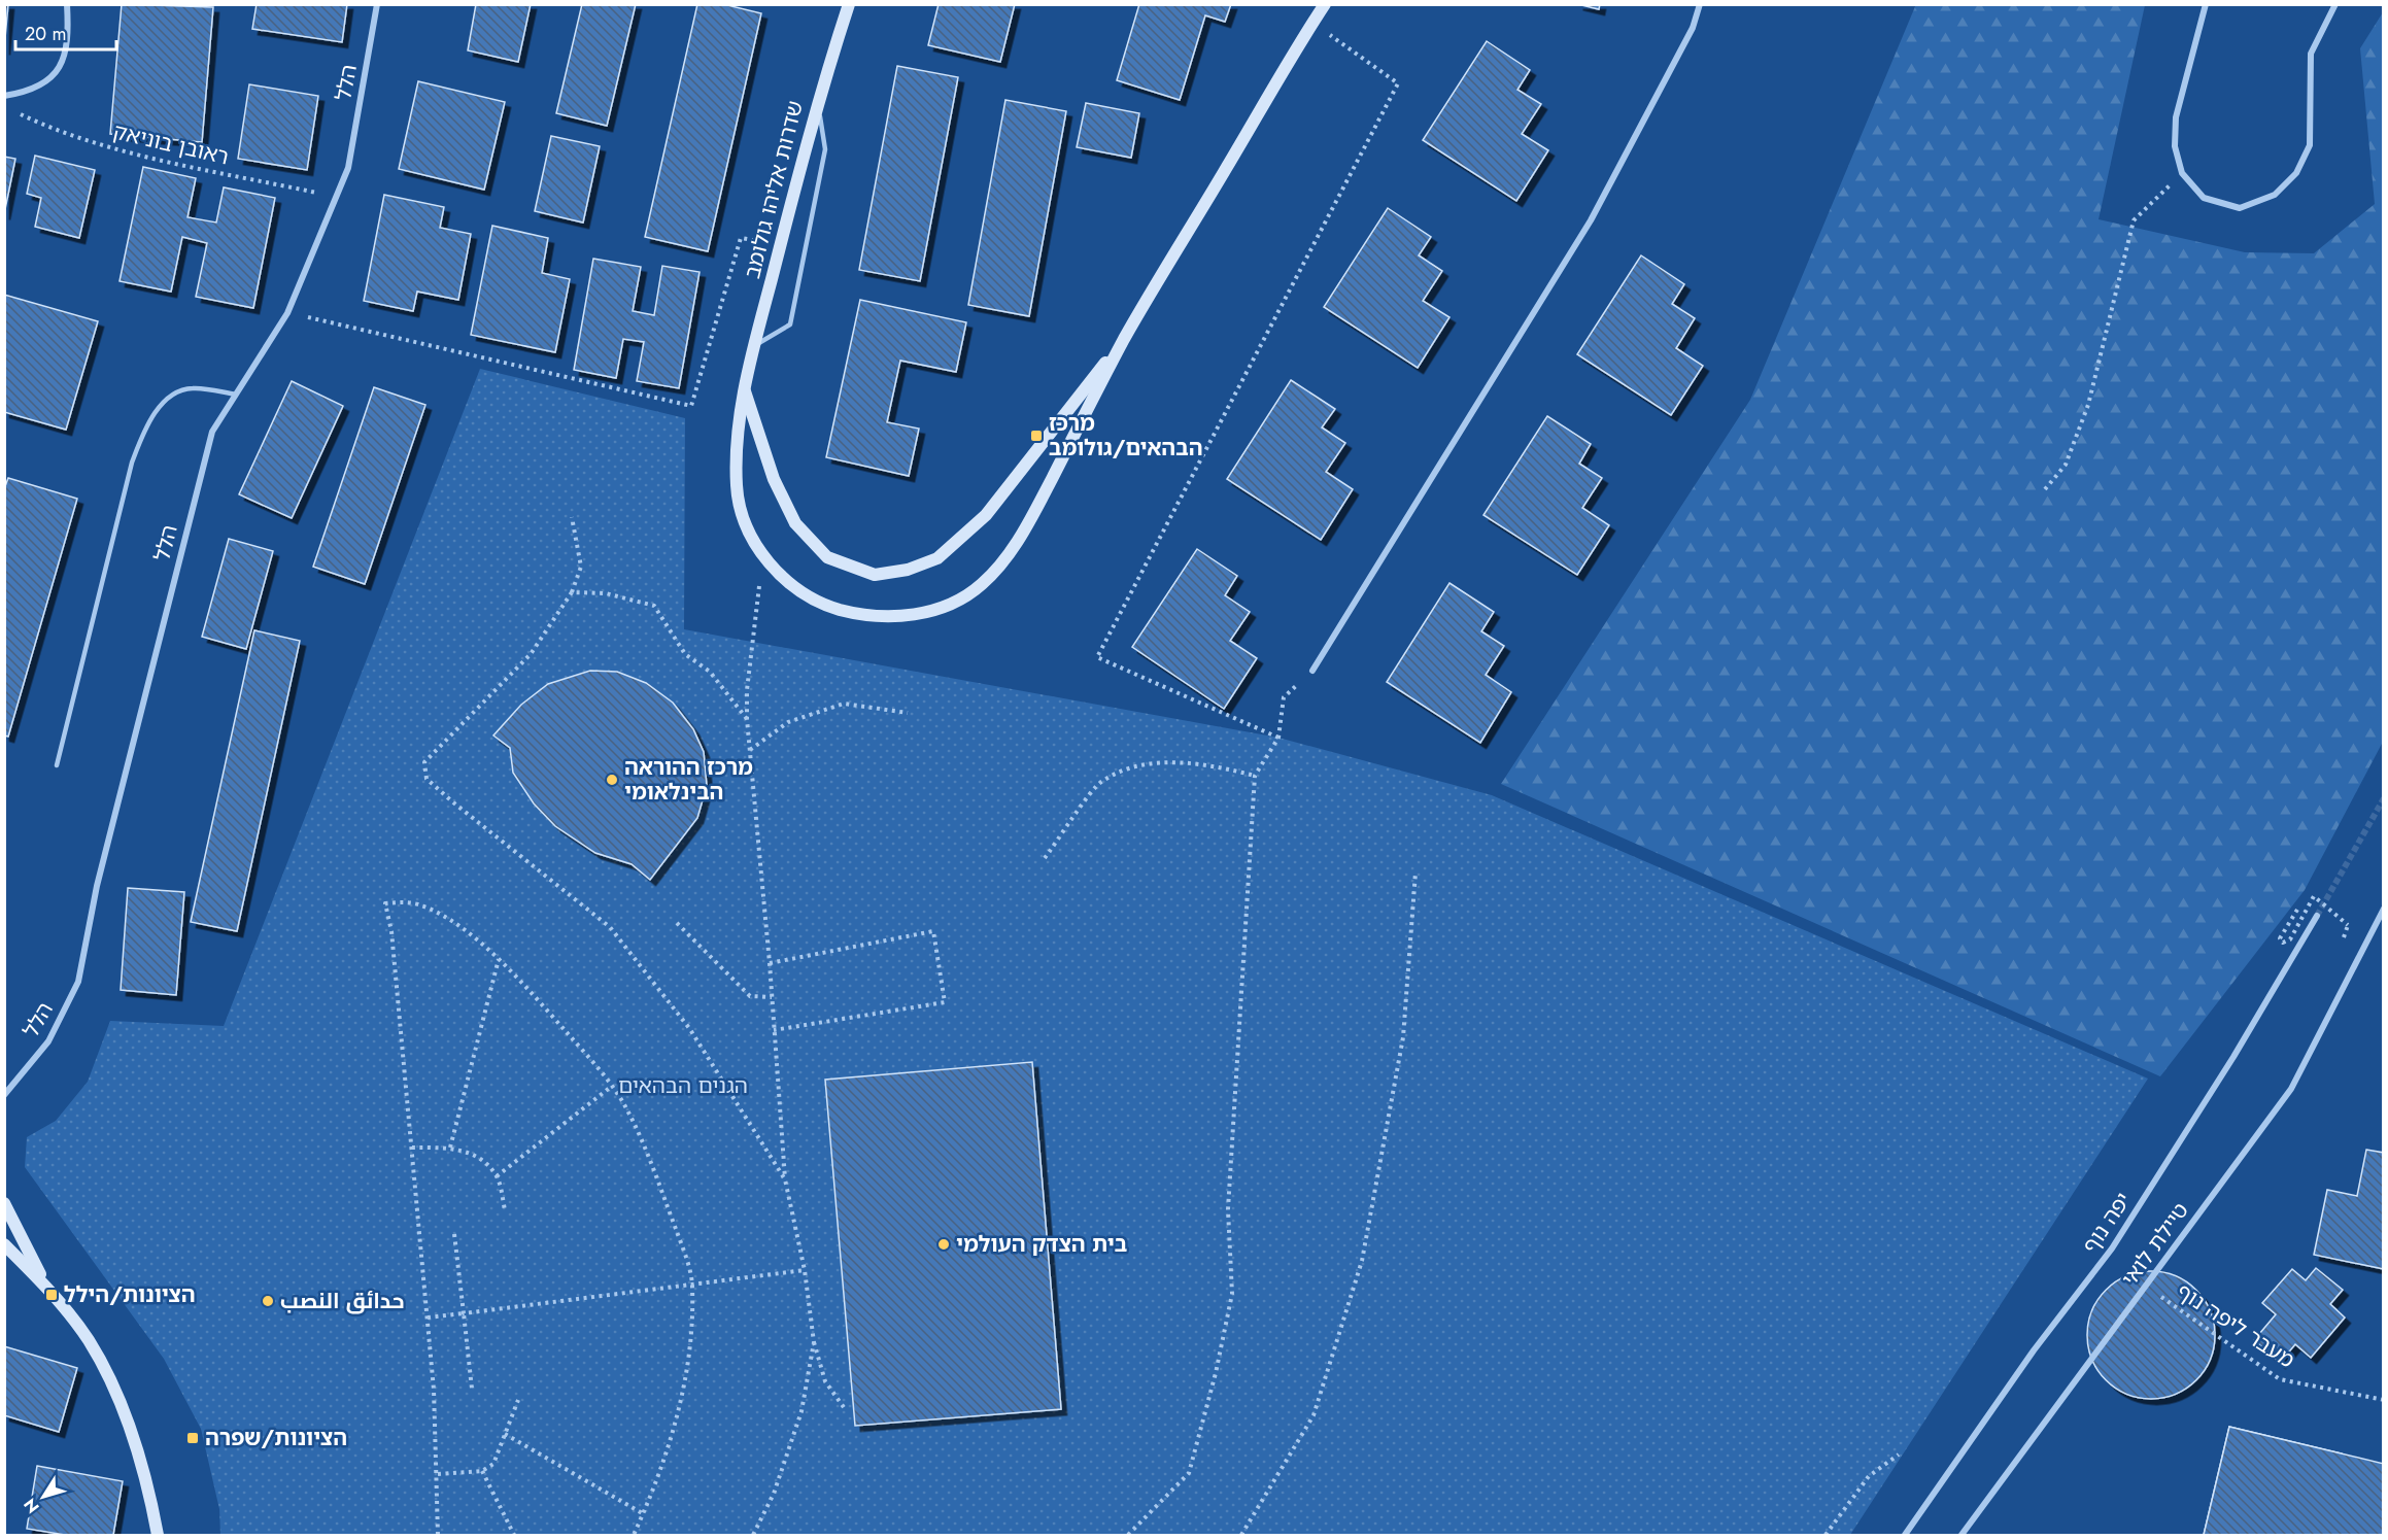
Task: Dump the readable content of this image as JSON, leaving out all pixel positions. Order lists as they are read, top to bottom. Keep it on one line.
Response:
{"streets":{"street":["הלל","שדרות אליהו גולומב","יפה נוף","טיילת לואי"],"path":["ראובן בוניאק","מעבר ליפה נוף"]},"crossings":[["הלל","ראובן בוניאק"],["טיילת לואי","מעבר ליפה נוף"]],"parks":["הגנים הבהאים"],"places":{"transit":["מרכז הבהאים/גולומב","הציונות/הילל","הציונות/שפרה"],"other":["מרכז ההוראה הבינלאומי","בית הצדק העולמי","حدائق النصب"]},"scale_bar":"20 m","north":"bottom left"}
